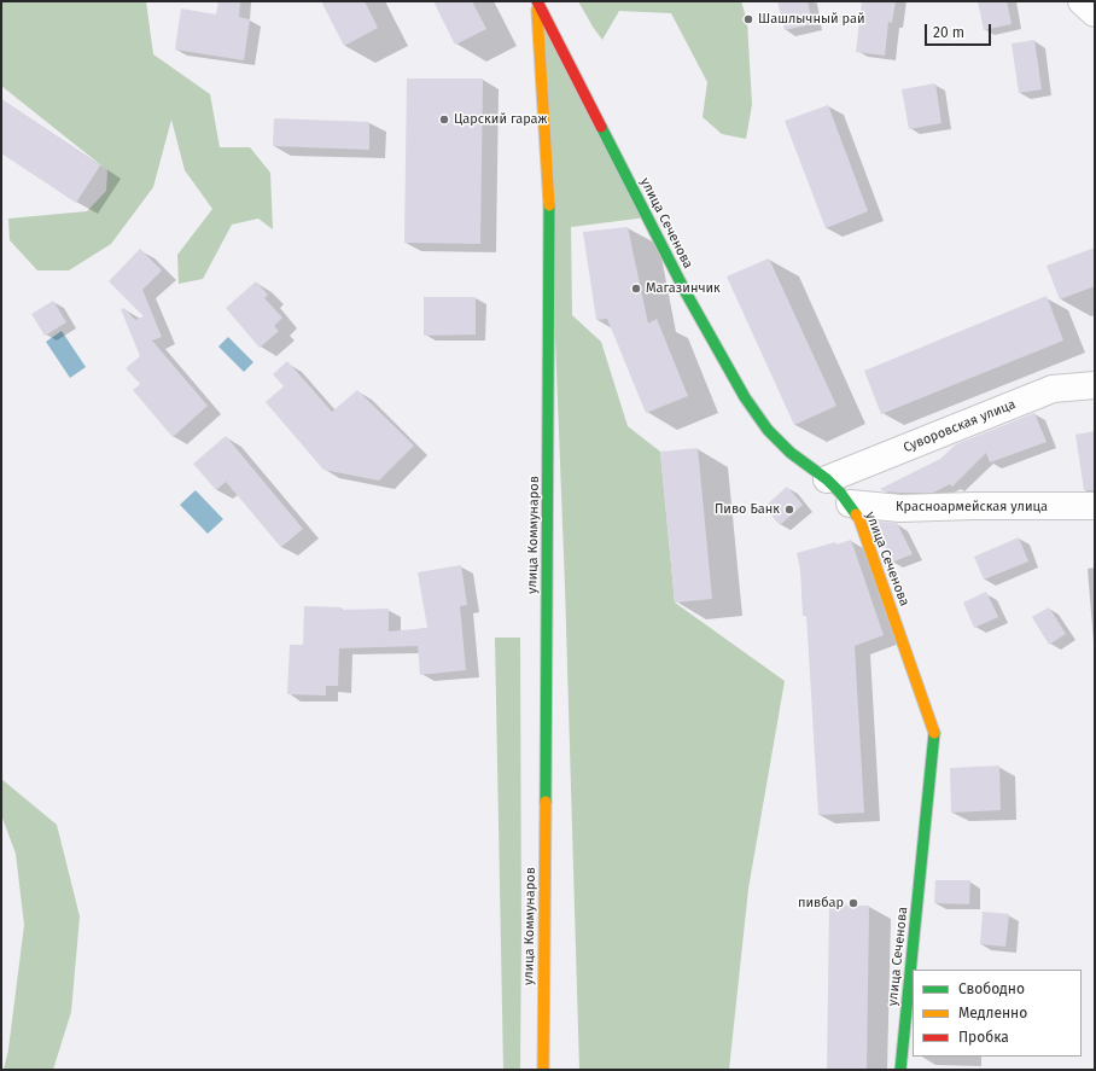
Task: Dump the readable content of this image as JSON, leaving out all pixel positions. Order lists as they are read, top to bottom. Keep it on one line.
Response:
{"streets":{"street":["улица Сеченова","Суворовская улица","Красноармейская улица","улица Коммунаров"]},"crossings":[["улица Сеченова","Суворовская улица"],["улица Сеченова","Красноармейская улица"],["улица Сеченова","улица Коммунаров"]],"places":["Шашлычный рай","Царский гараж","Магазинчик","Пиво Банк","пивбар"],"legend":["Свободно","Медленно","Пробка"],"scale_bar":"20 m"}
